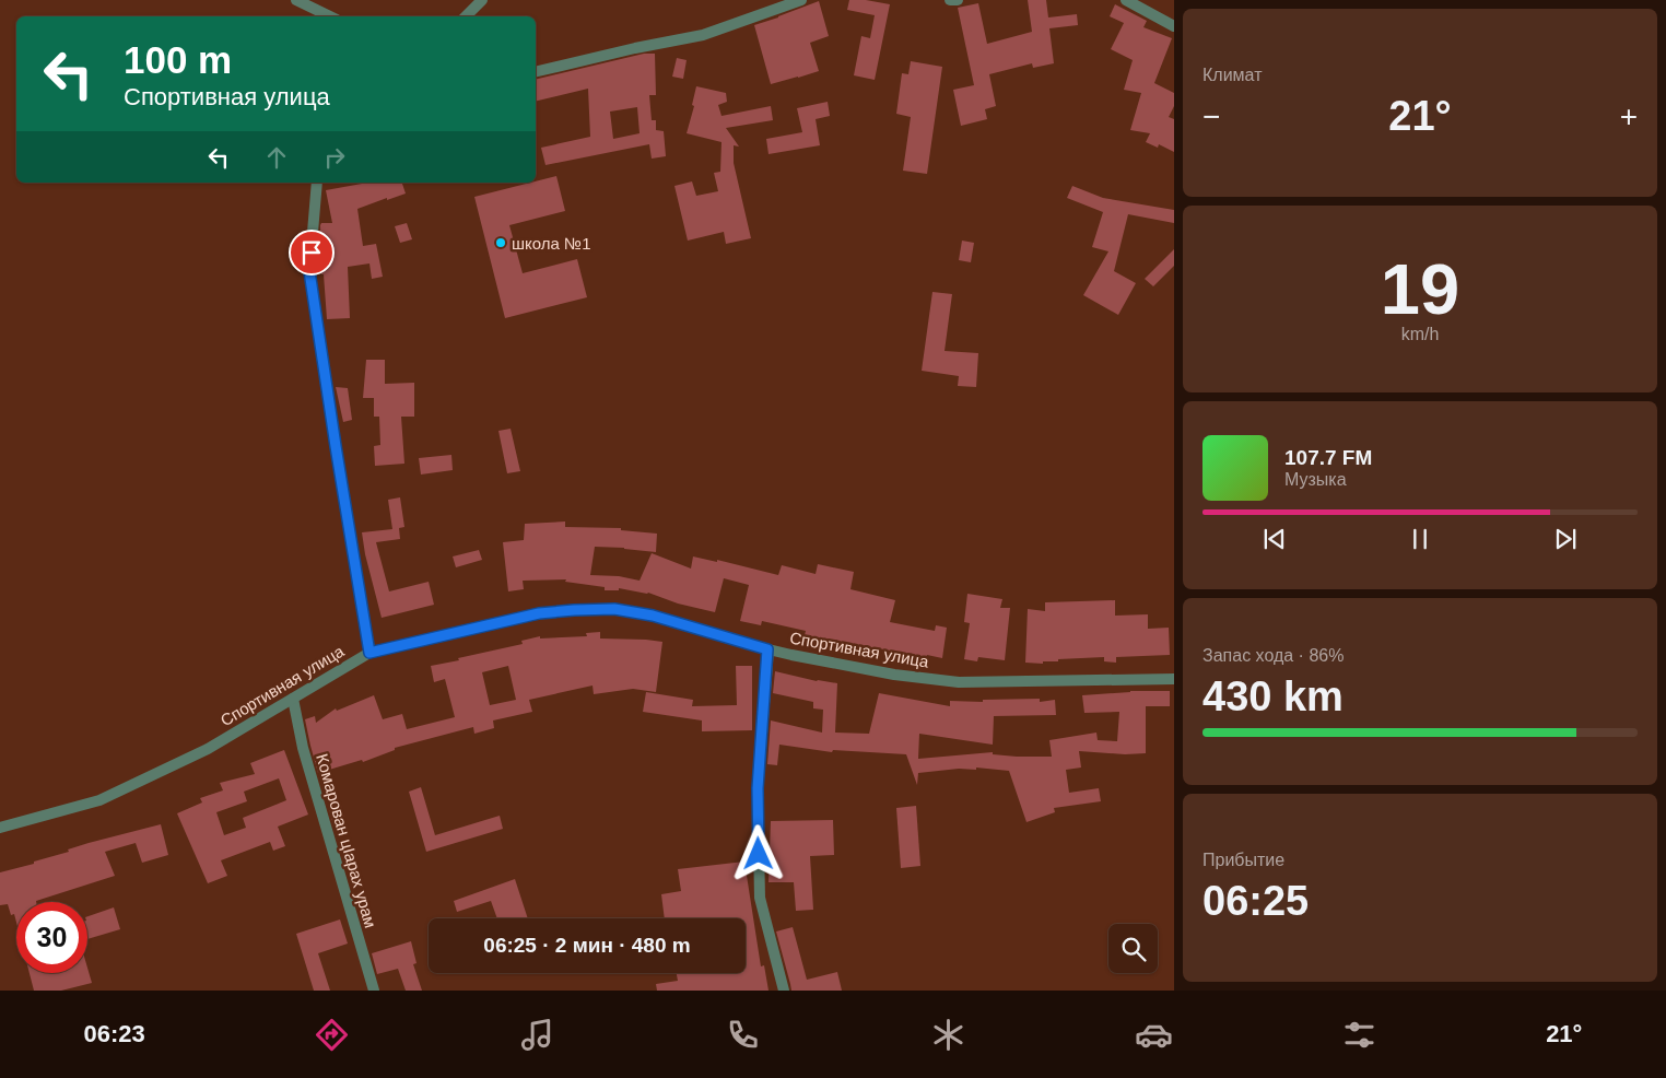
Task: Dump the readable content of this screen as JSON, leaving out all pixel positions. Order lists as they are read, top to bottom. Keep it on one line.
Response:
{"streets":{"street":["Спортивная улица","Комарован цIарах урам"]},"crossings":[["Спортивная улица","Комарован цIарах урам"]],"places":["школа №1"],"page":{"tile":["Климат",["19","km/h"],["Запас хода · 86%","430 km"],["Прибытие","06:25"]],"turn":["100 m","Спортивная улица"],"heat":["−","21°","+"],"song":["107.7 FM","Музыка"],"limit":"30","trip":"06:25 · 2 мин · 480 m","tabs":["06:23","21°"]}}
